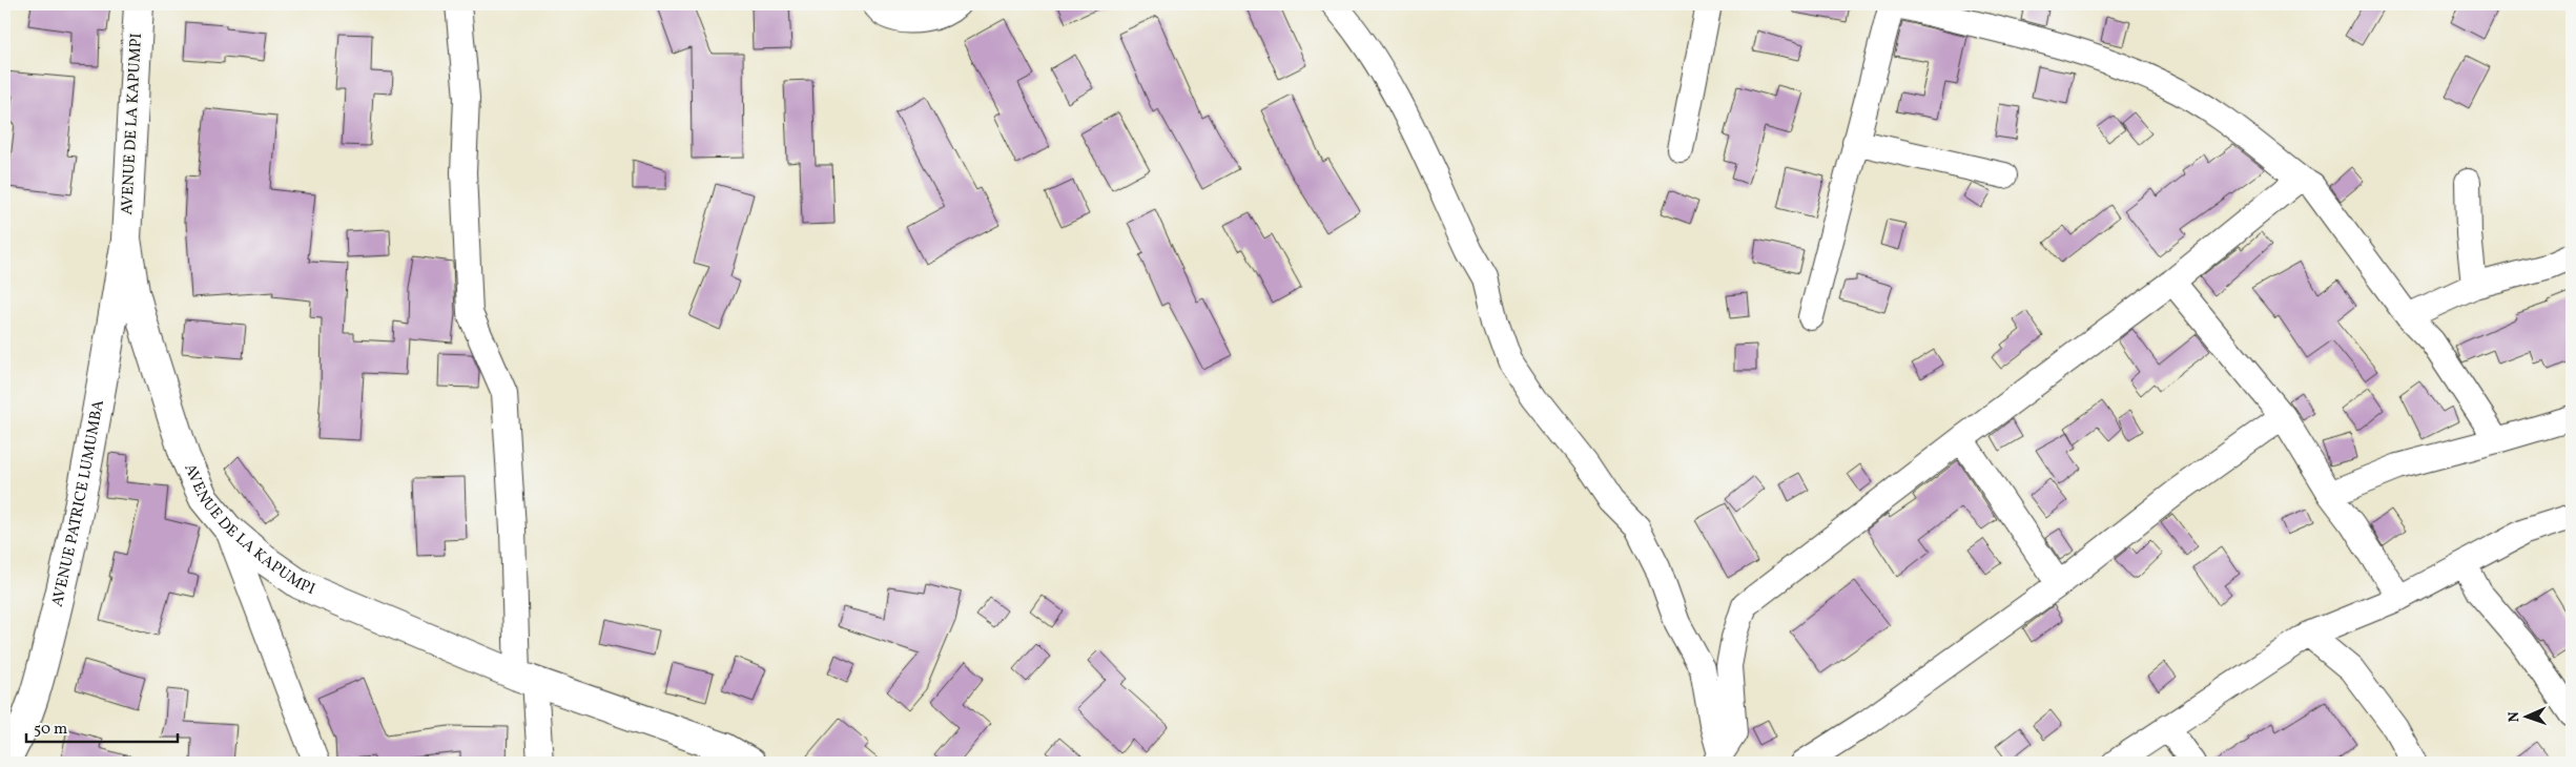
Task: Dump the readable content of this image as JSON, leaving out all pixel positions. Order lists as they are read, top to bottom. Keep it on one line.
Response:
{"streets":{"main road":["AVENUE DE LA KAPUMPI","AVENUE PATRICE LUMUMBA"]},"crossings":[["AVENUE DE LA KAPUMPI","AVENUE PATRICE LUMUMBA"]],"scale_bar":"50 m","north":"left"}
